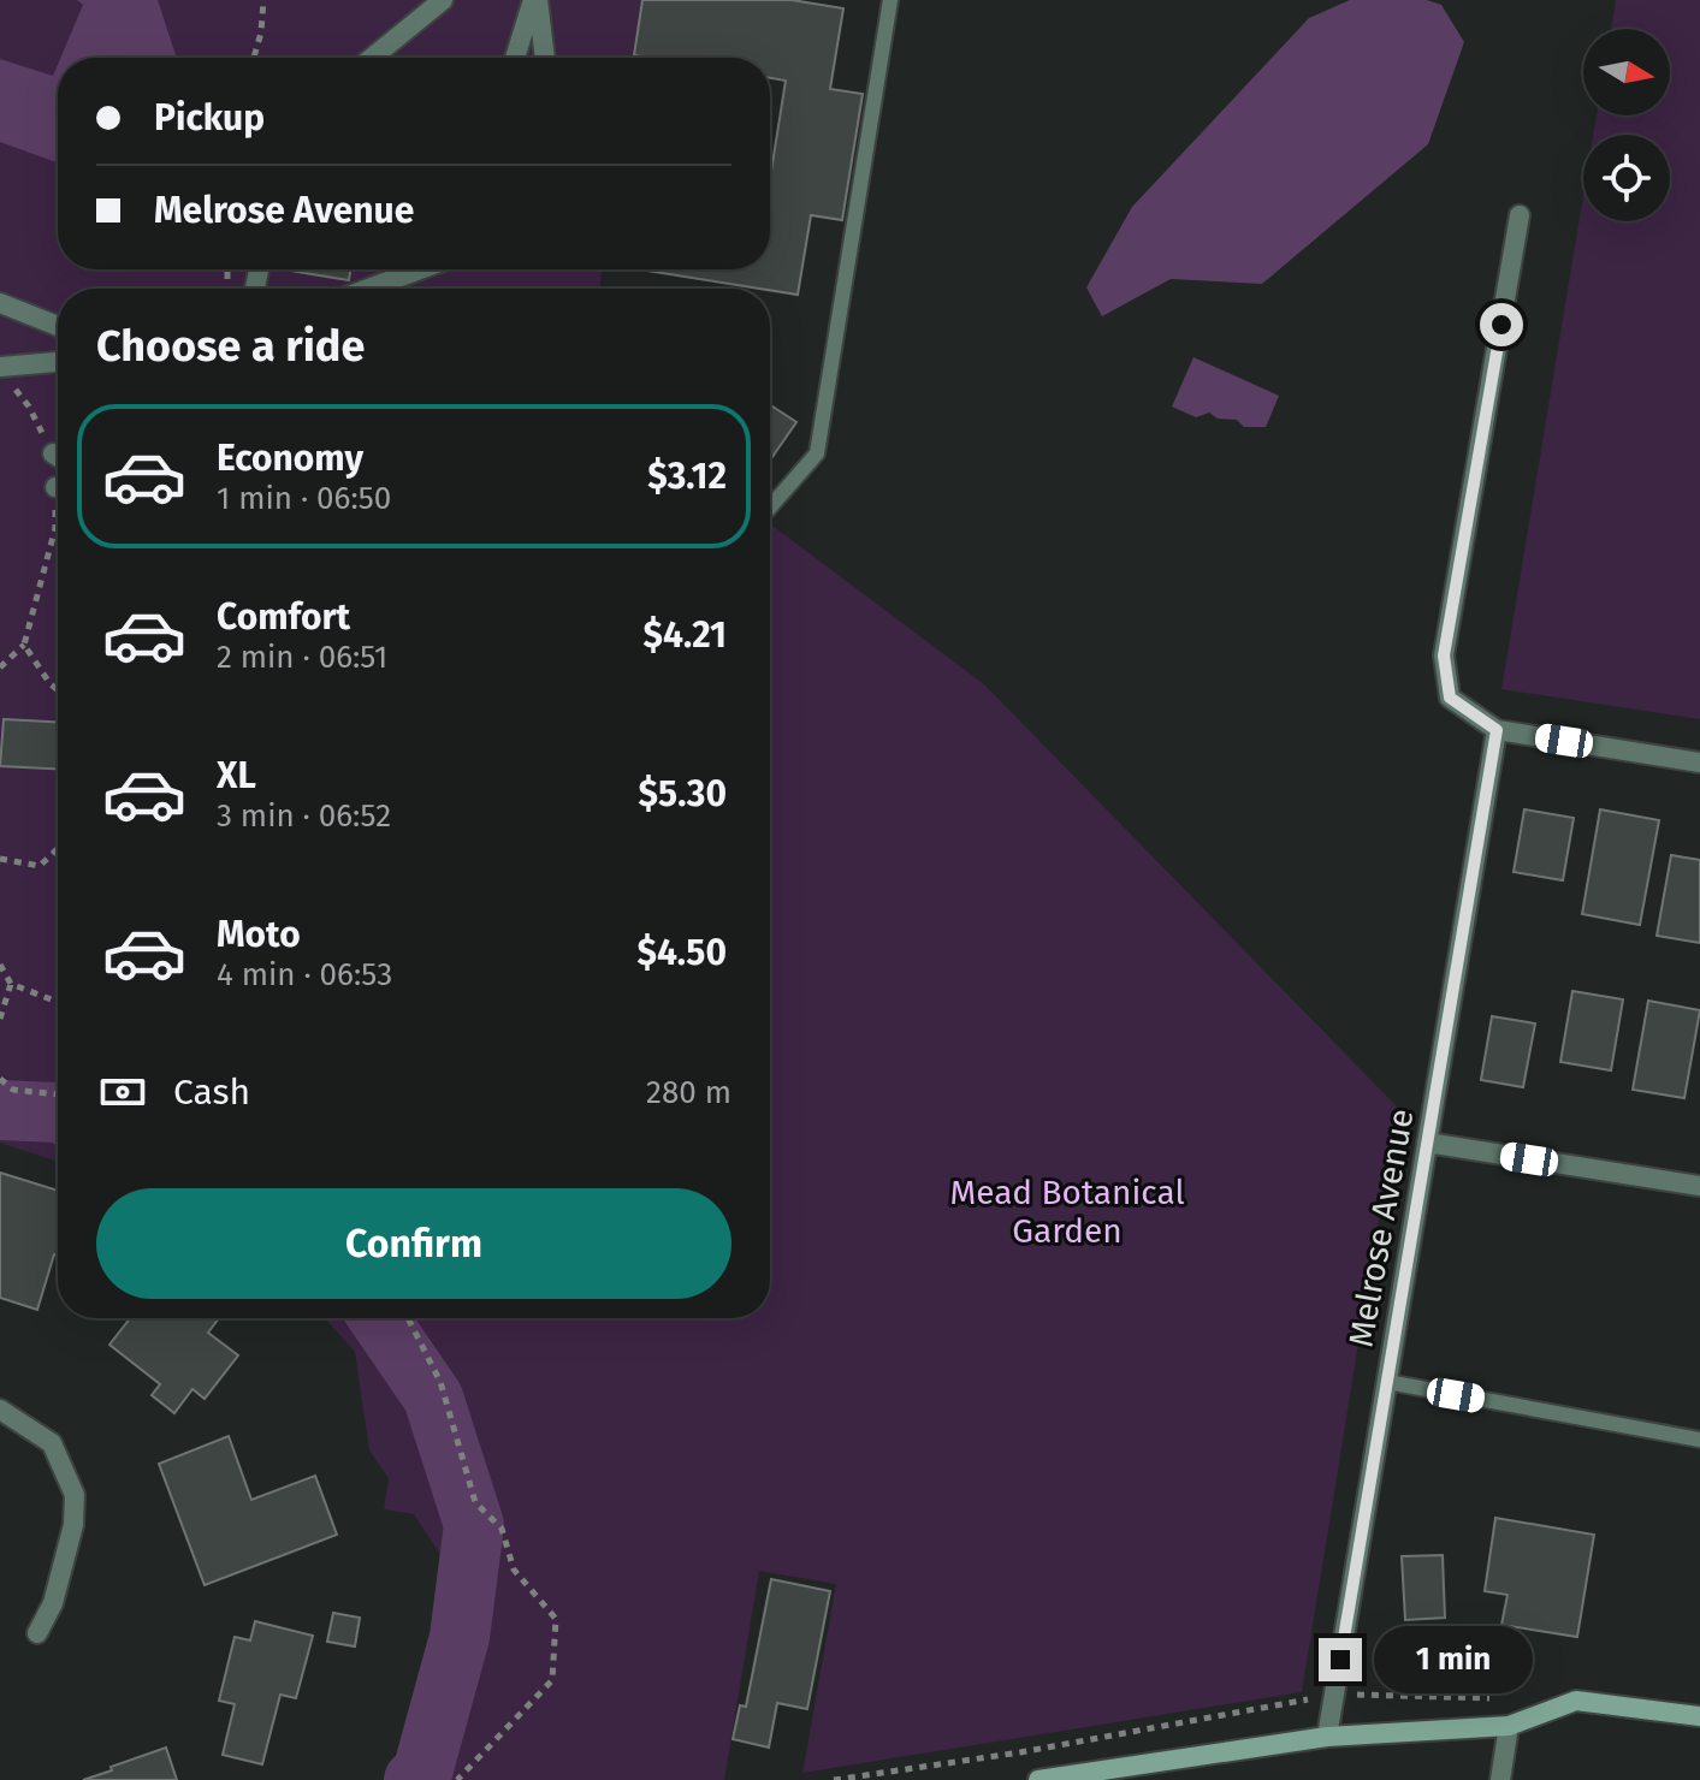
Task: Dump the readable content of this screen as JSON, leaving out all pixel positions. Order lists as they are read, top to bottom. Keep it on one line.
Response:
{"streets":{"street":["Melrose Avenue"]},"parks":["Mead Botanical Garden"],"north":"right","page":{"banner":["Pickup","Melrose Avenue"],"heading":"Choose a ride","list":[{"name":"Economy","note":"1 min · 06:50","value":"$3.12"},{"name":"Comfort","note":"2 min · 06:51","value":"$4.21"},{"name":"XL","note":"3 min · 06:52","value":"$5.30"},{"name":"Moto","note":"4 min · 06:53","value":"$4.50"}],"pay":["Cash","280 m"],"buttons":"Confirm","bubble":"1 min"}}
